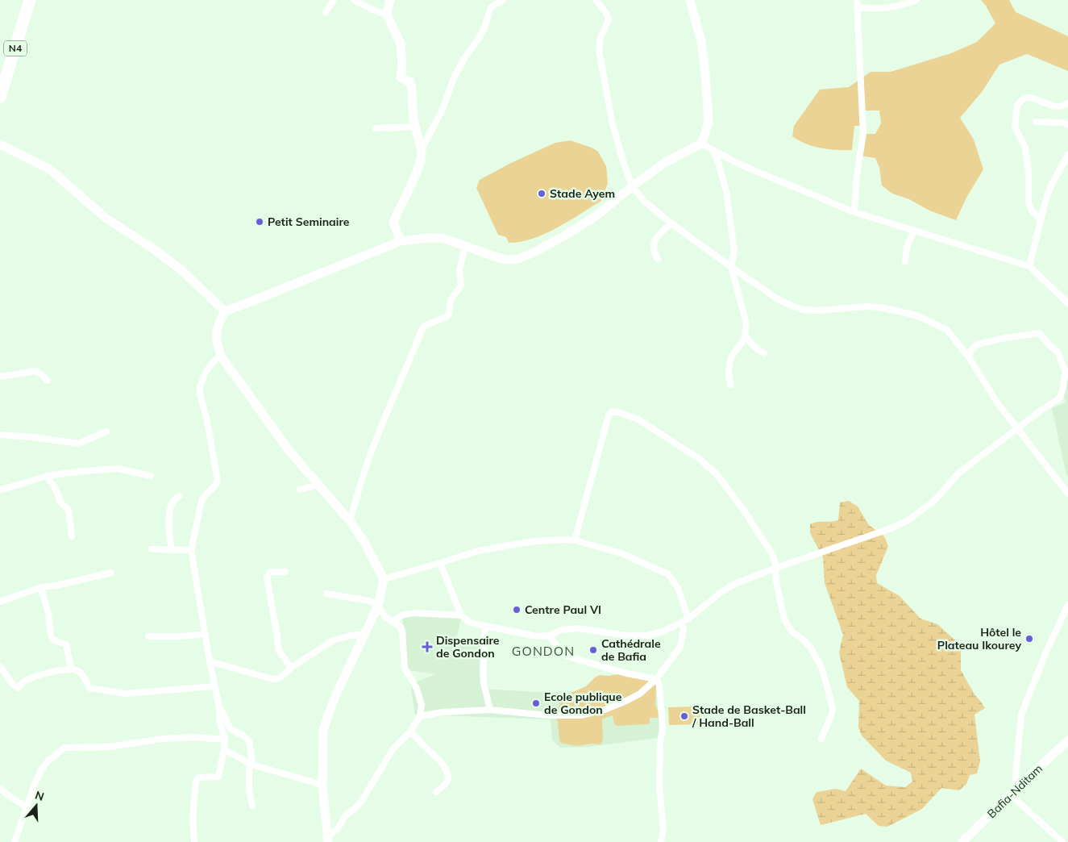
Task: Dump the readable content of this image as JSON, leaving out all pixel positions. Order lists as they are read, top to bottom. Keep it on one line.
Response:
{"streets":{"highway":["N4"],"street":["Bafia-Nditam"]},"districts":["GONDON"],"places":{"other":["Stade Ayem","Petit Seminaire","Centre Paul VI","Hôtel le Plateau Ikourey","Cathédrale de Bafia","Ecole publique de Gondon","Stade de Basket-Ball / Hand-Ball"],"health":["Dispensaire de Gondon"]},"north":"top"}
